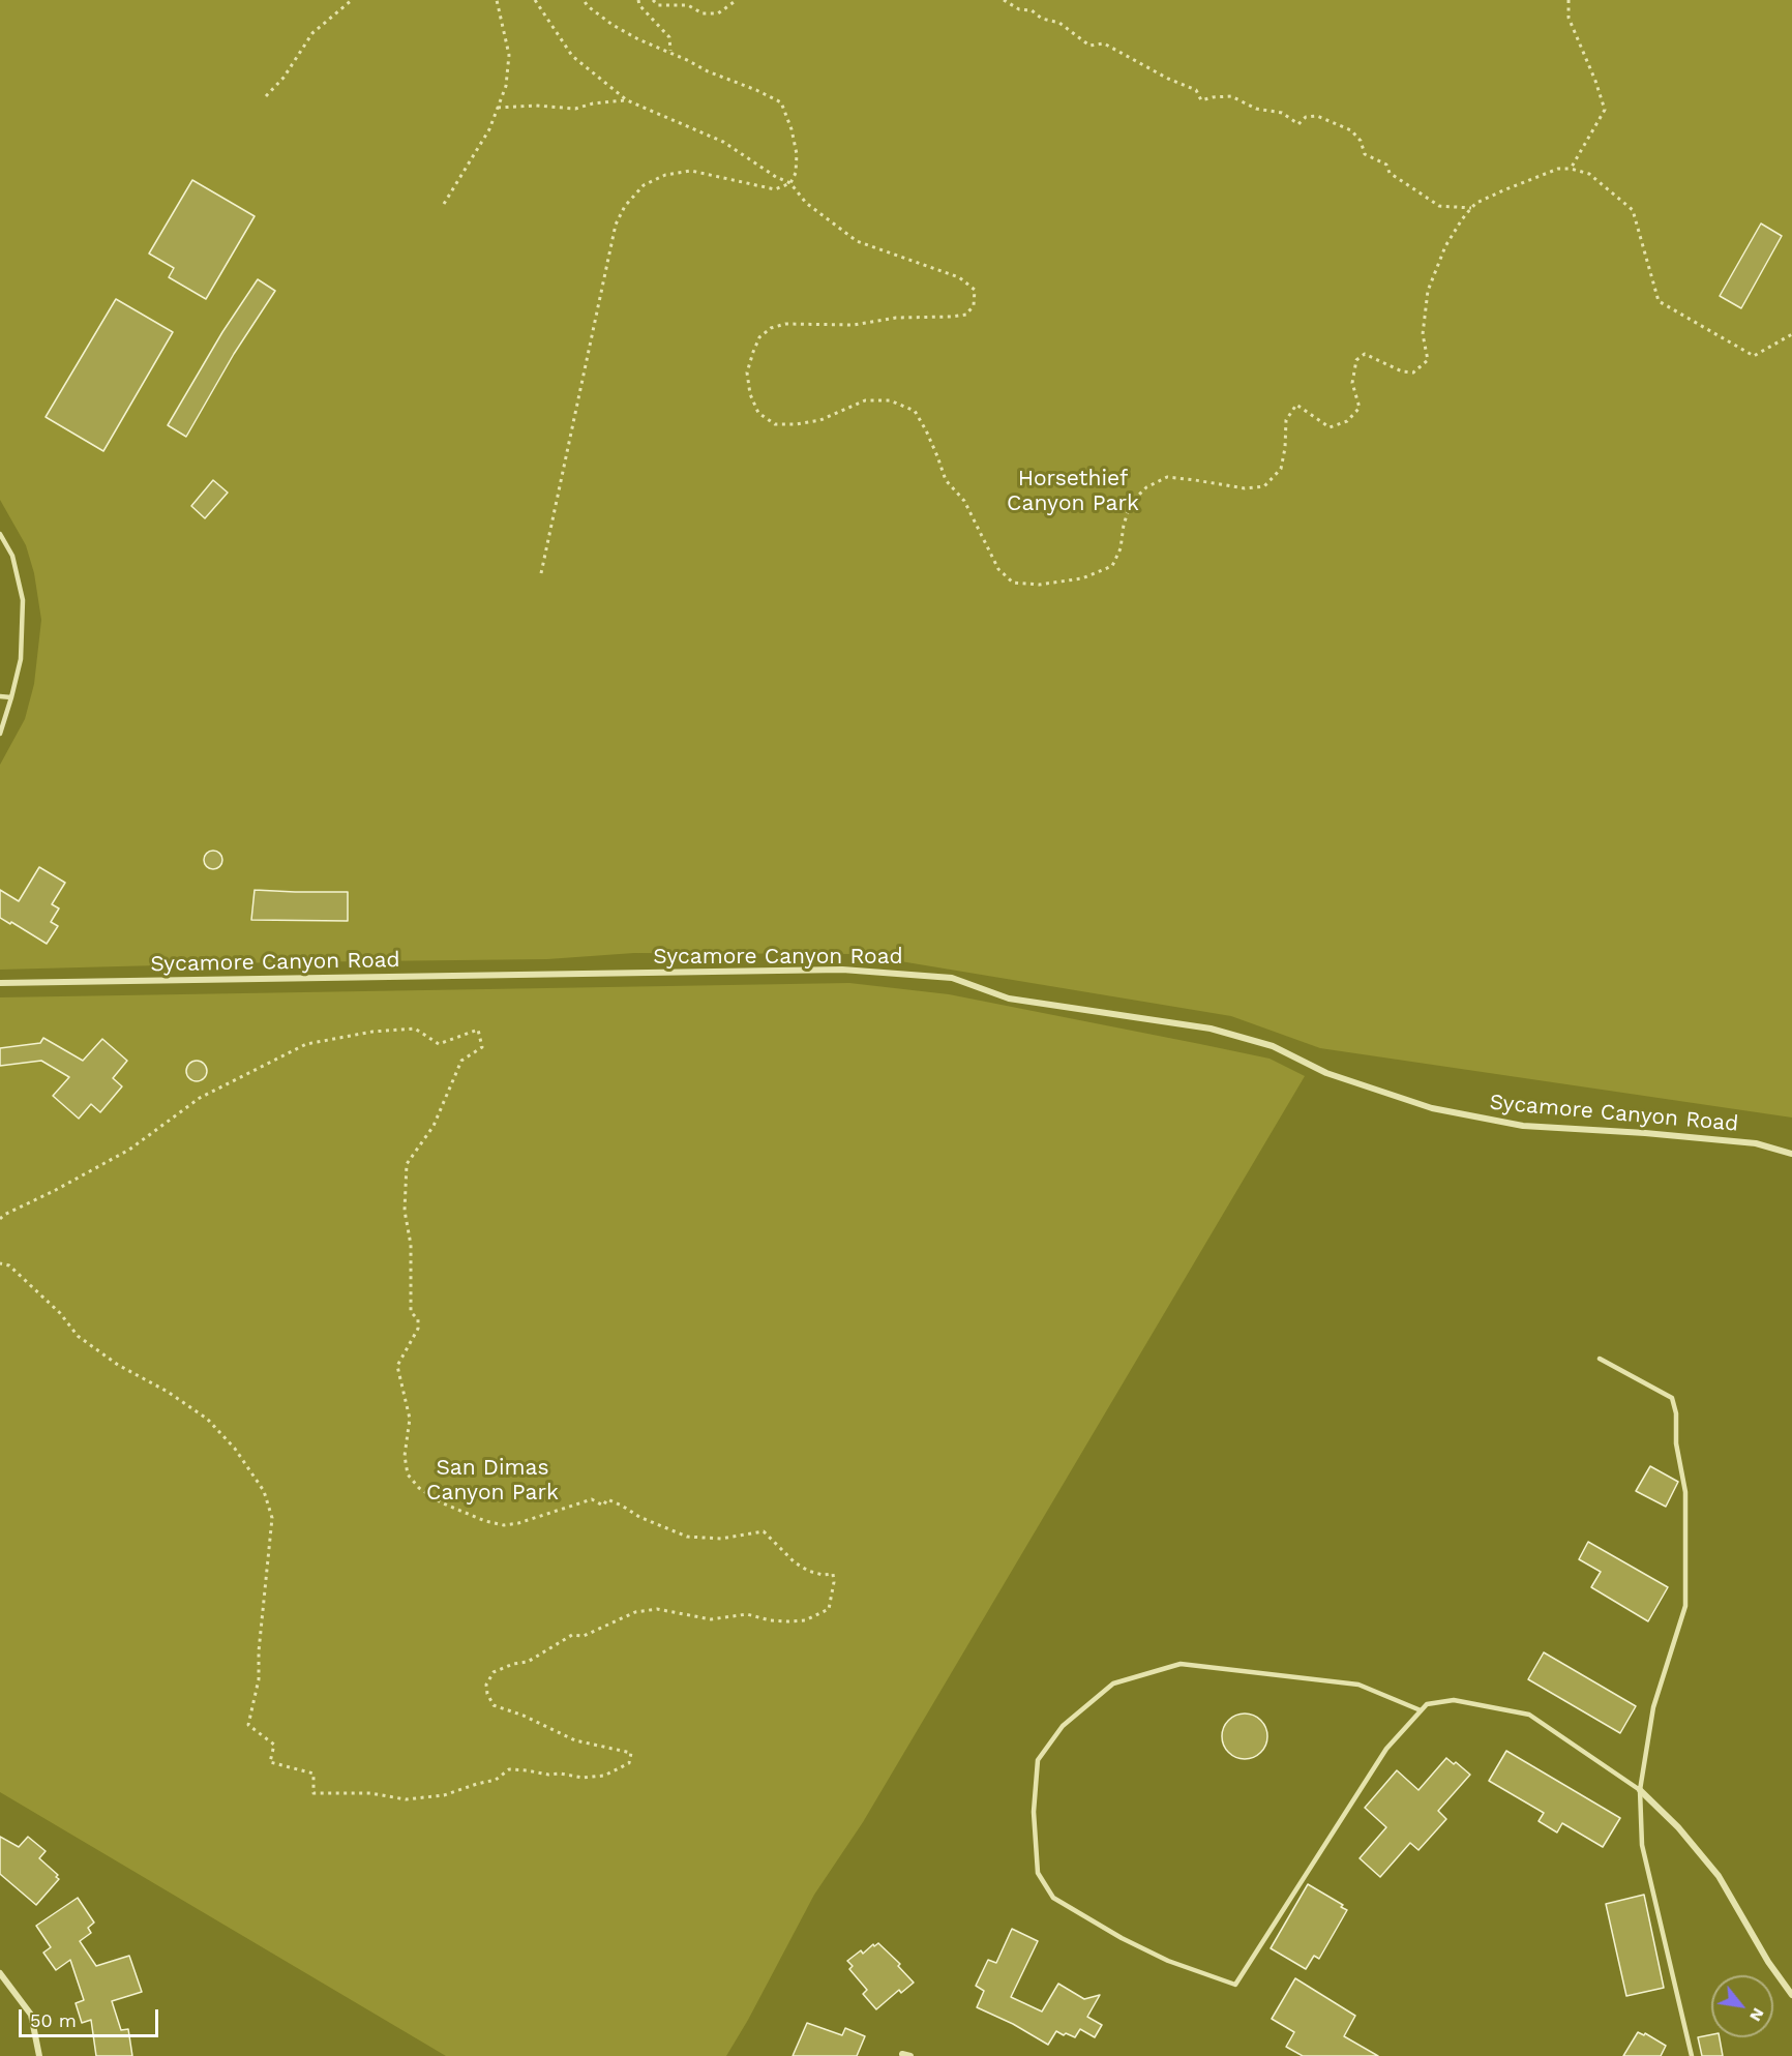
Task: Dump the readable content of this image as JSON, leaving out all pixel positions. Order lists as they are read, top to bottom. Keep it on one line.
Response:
{"streets":{"street":["Sycamore Canyon Road"]},"parks":["Horsethief Canyon Park","San Dimas Canyon Park"],"scale_bar":"50 m","north":"bottom right"}
